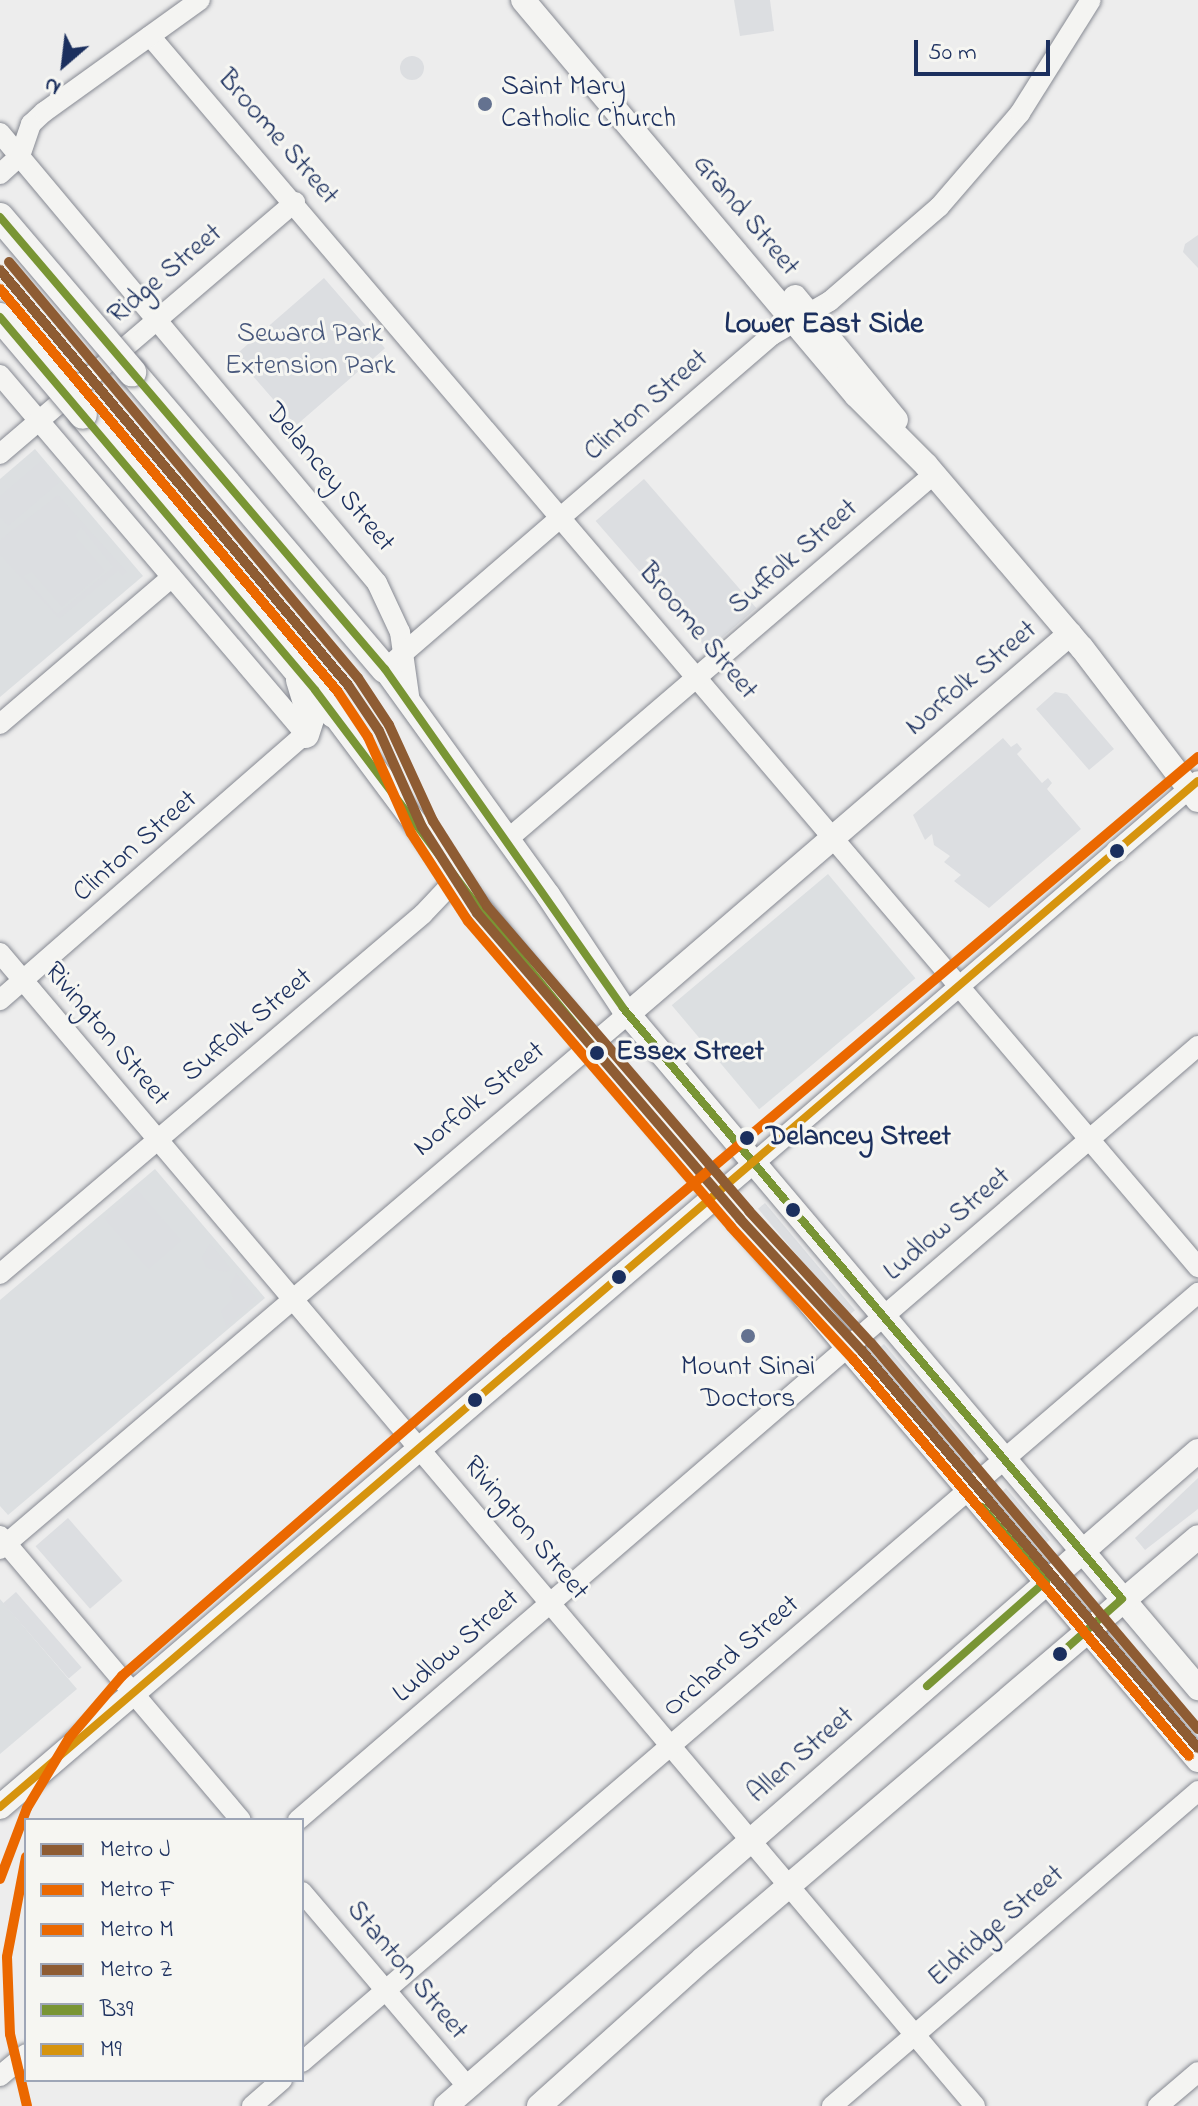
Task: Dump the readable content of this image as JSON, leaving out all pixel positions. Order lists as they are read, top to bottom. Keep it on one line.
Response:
{"streets":{"main road":["Grand Street","Delancey Street","Norfolk Street","Allen Street"],"street":["Broome Street","Ridge Street","Clinton Street","Suffolk Street","Rivington Street","Ludlow Street","Orchard Street","Eldridge Street","Stanton Street"]},"crossings":[["Broome Street","Ridge Street"],["Broome Street","Clinton Street"],["Broome Street","Suffolk Street"],["Broome Street","Norfolk Street"],["Broome Street","Ludlow Street"],["Grand Street","Clinton Street"],["Grand Street","Suffolk Street"],["Grand Street","Norfolk Street"],["Ridge Street","Delancey Street"],["Clinton Street","Delancey Street"],["Clinton Street","Rivington Street"],["Delancey Street","Suffolk Street"],["Delancey Street","Norfolk Street"],["Delancey Street","Ludlow Street"],["Delancey Street","Orchard Street"],["Delancey Street","Allen Street"],["Suffolk Street","Rivington Street"],["Norfolk Street","Rivington Street"],["Rivington Street","Ludlow Street"],["Rivington Street","Orchard Street"],["Rivington Street","Allen Street"],["Rivington Street","Eldridge Street"],["Orchard Street","Stanton Street"],["Allen Street","Stanton Street"]],"districts":["Lower East Side"],"parks":["Seward Park Extension Park"],"places":["Saint Mary Catholic Church","Essex Street","Delancey Street","Mount Sinai Doctors"],"lines":["transit line B39","metro line Z","metro line J","metro line M","metro line F","transit line M9"],"legend":["Metro J","Metro F","Metro M","Metro Z","B39","M9"],"scale_bar":"50 m","north":"bottom left"}
